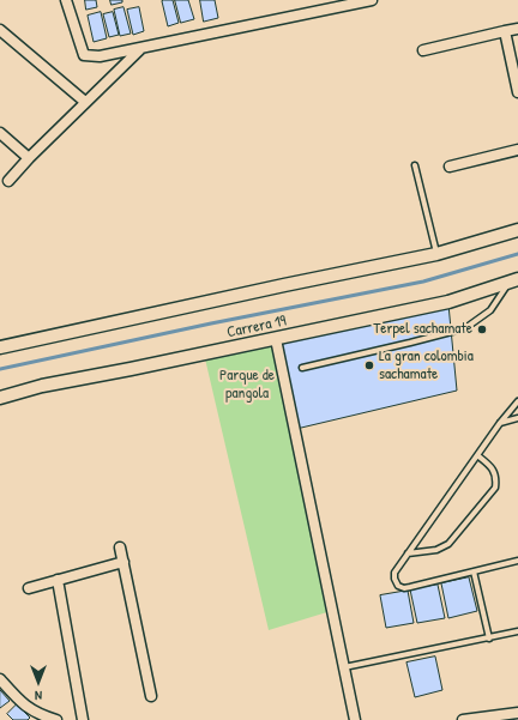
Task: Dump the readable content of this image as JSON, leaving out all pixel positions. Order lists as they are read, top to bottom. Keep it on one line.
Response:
{"streets":{"street":["Carrera 19"]},"parks":["Parque de pangola"],"places":["Terpel sachamate","La gran colombia sachamate"],"north":"bottom"}
